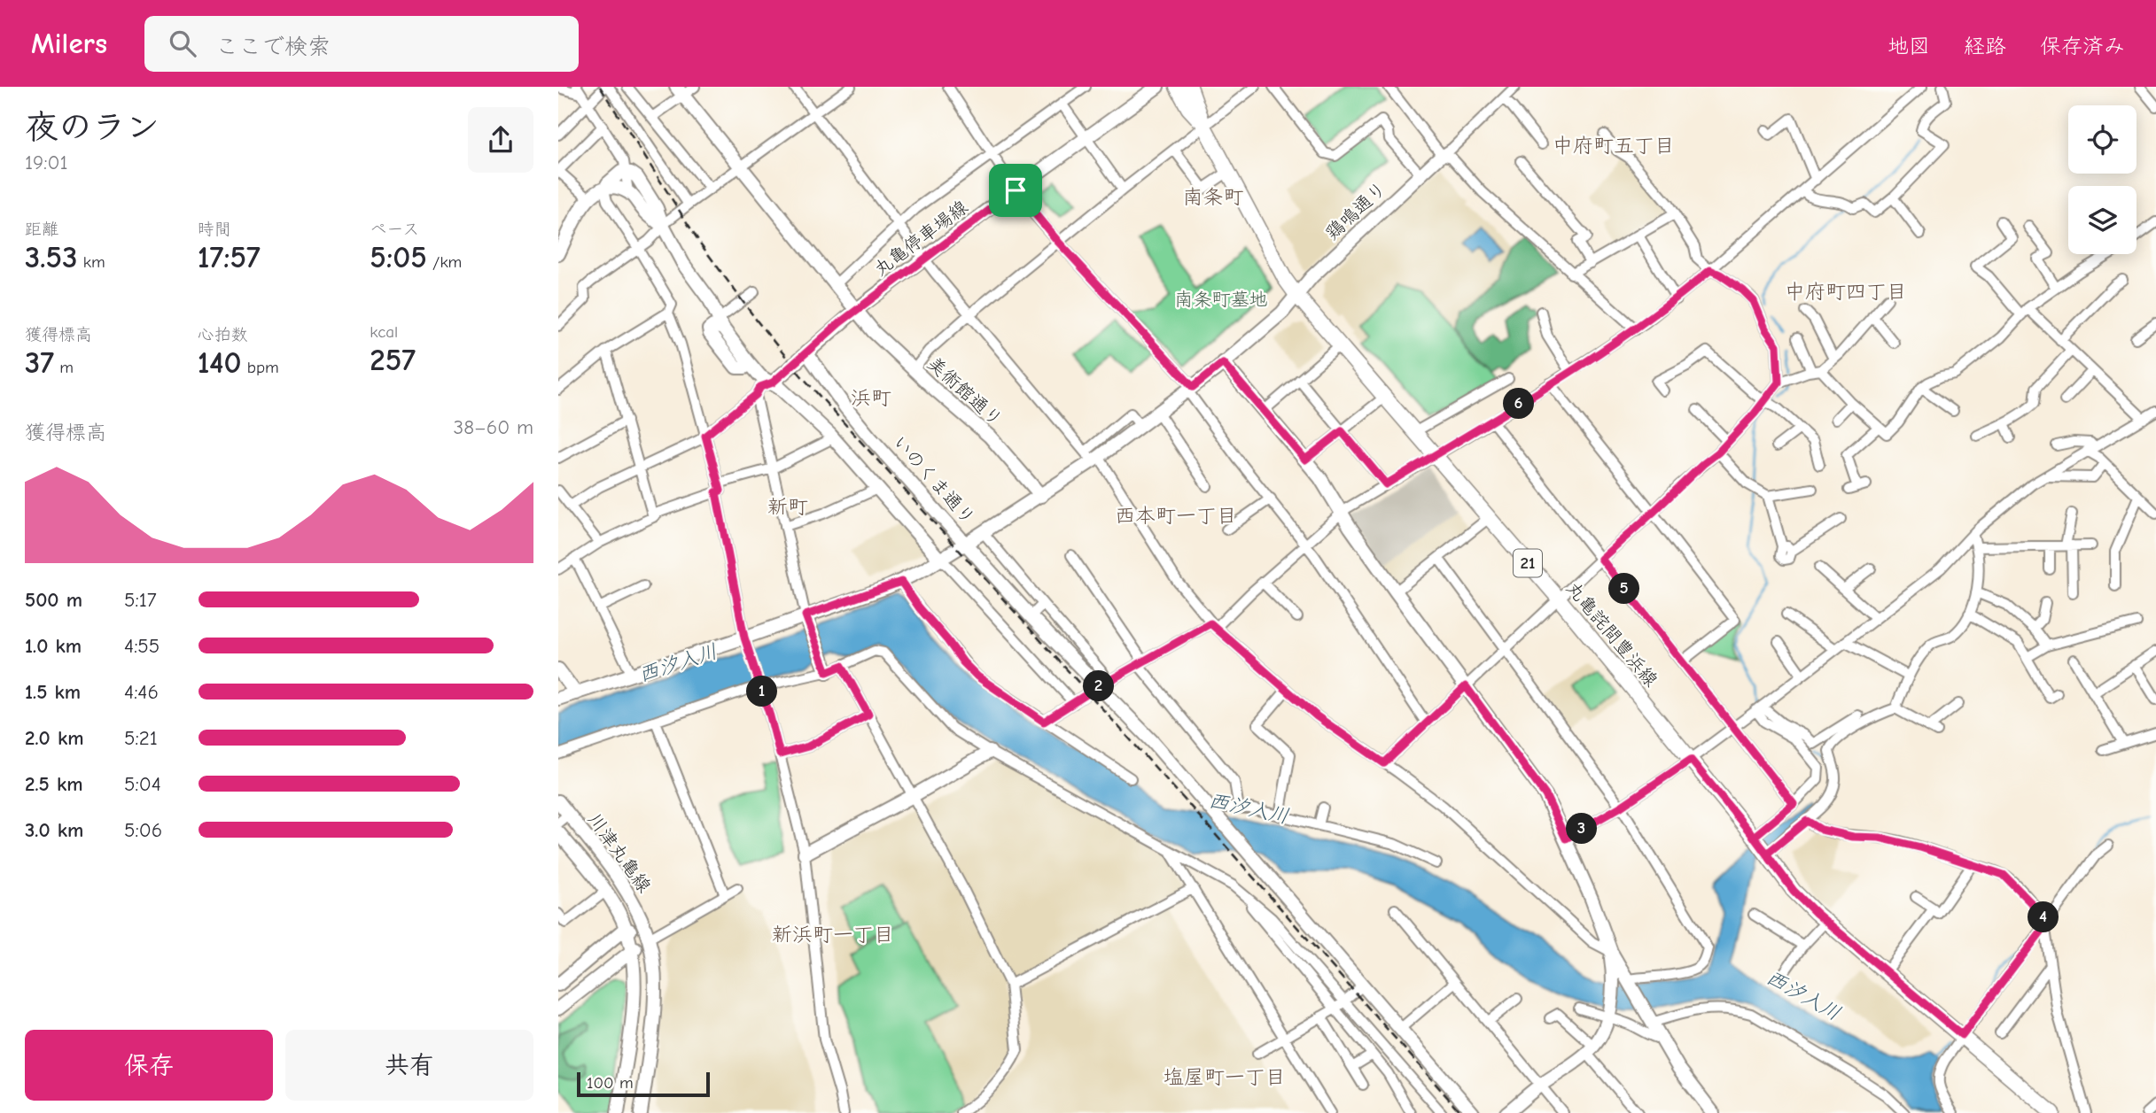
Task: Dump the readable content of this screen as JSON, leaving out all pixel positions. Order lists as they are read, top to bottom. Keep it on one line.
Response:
{"streets":{"main road":["21","丸亀詫間豊浜線"],"street":["鶏鳴通り","丸亀停車場線","美術館通り","いのくま通り","川津丸亀線"]},"crossings":[["鶏鳴通り","美術館通り"],["鶏鳴通り","いのくま通り"],["鶏鳴通り","丸亀詫間豊浜線"],["丸亀停車場線","美術館通り"],["丸亀停車場線","いのくま通り"]],"districts":["中府町五丁目","南条町","中府町四丁目","浜町","新町","西本町一丁目","新浜町一丁目","塩屋町一丁目"],"water":["西汐入川"],"parks":["南条町墓地"],"scale_bar":"100 m","page":{"header":"Milers","search":"ここで検索","nav":["地図","経路","保存済み"],"heading":["夜のラン","19:01"],"stats":[["距離","3.53 km"],["時間","17:57"],["ペース","5:05 /km"],["獲得標高","37 m"],["心拍数","140 bpm"],["kcal","257"]],"pins":["6","5","2","1","3","4"],"chart":["獲得標高","38–60 m"],"list":[{"name":"500 m","note":"5:17"},{"name":"1.0 km","note":"4:55"},{"name":"1.5 km","note":"4:46"},{"name":"2.0 km","note":"5:21"},{"name":"2.5 km","note":"5:04"},{"name":"3.0 km","note":"5:06"}],"buttons":["保存","共有"],"scale":"100 m"}}
